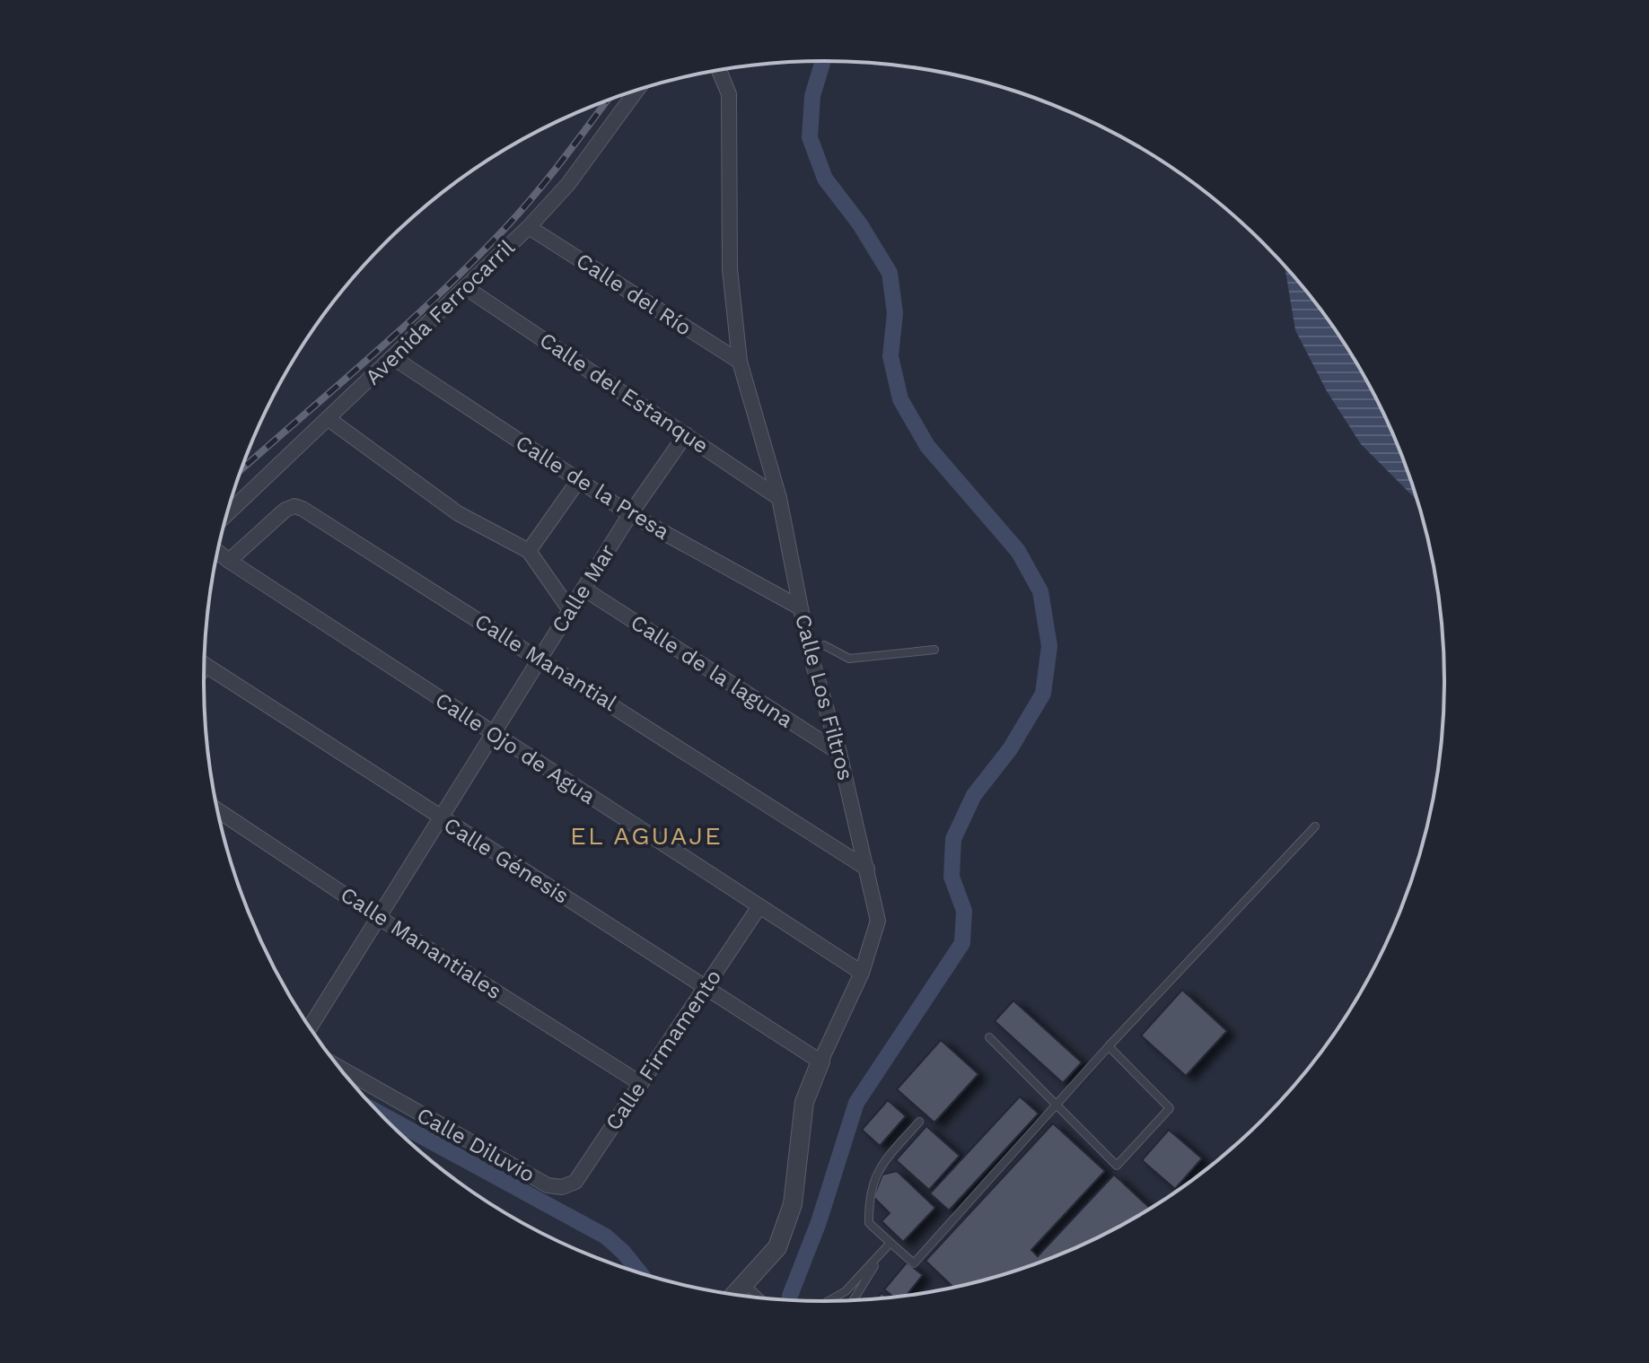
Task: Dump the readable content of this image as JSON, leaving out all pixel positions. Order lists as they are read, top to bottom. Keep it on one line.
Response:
{"streets":{"street":["Calle del Río","Avenida Ferrocarril","Calle del Estanque","Calle de la Presa","Calle Mar","Calle Manantial","Calle de la laguna","Calle Los Filtros","Calle Ojo de Agua","Calle Génesis","Calle Manantiales","Calle Firmamento","Calle Diluvio"]},"crossings":[["Calle del Río","Avenida Ferrocarril"],["Calle del Río","Calle Los Filtros"],["Avenida Ferrocarril","Calle del Estanque"],["Avenida Ferrocarril","Calle de la Presa"],["Calle del Estanque","Calle Mar"],["Calle del Estanque","Calle Los Filtros"],["Calle de la Presa","Calle Mar"],["Calle de la Presa","Calle Los Filtros"],["Calle Mar","Calle Manantial"],["Calle Mar","Calle de la laguna"],["Calle Mar","Calle Ojo de Agua"],["Calle Mar","Calle Génesis"],["Calle Mar","Calle Manantiales"],["Calle Manantial","Calle Los Filtros"],["Calle Manantial","Calle Ojo de Agua"],["Calle de la laguna","Calle Los Filtros"],["Calle Los Filtros","Calle Ojo de Agua"],["Calle Los Filtros","Calle Génesis"],["Calle Ojo de Agua","Calle Firmamento"],["Calle Génesis","Calle Firmamento"],["Calle Manantiales","Calle Firmamento"],["Calle Firmamento","Calle Diluvio"]],"districts":["EL AGUAJE"]}
